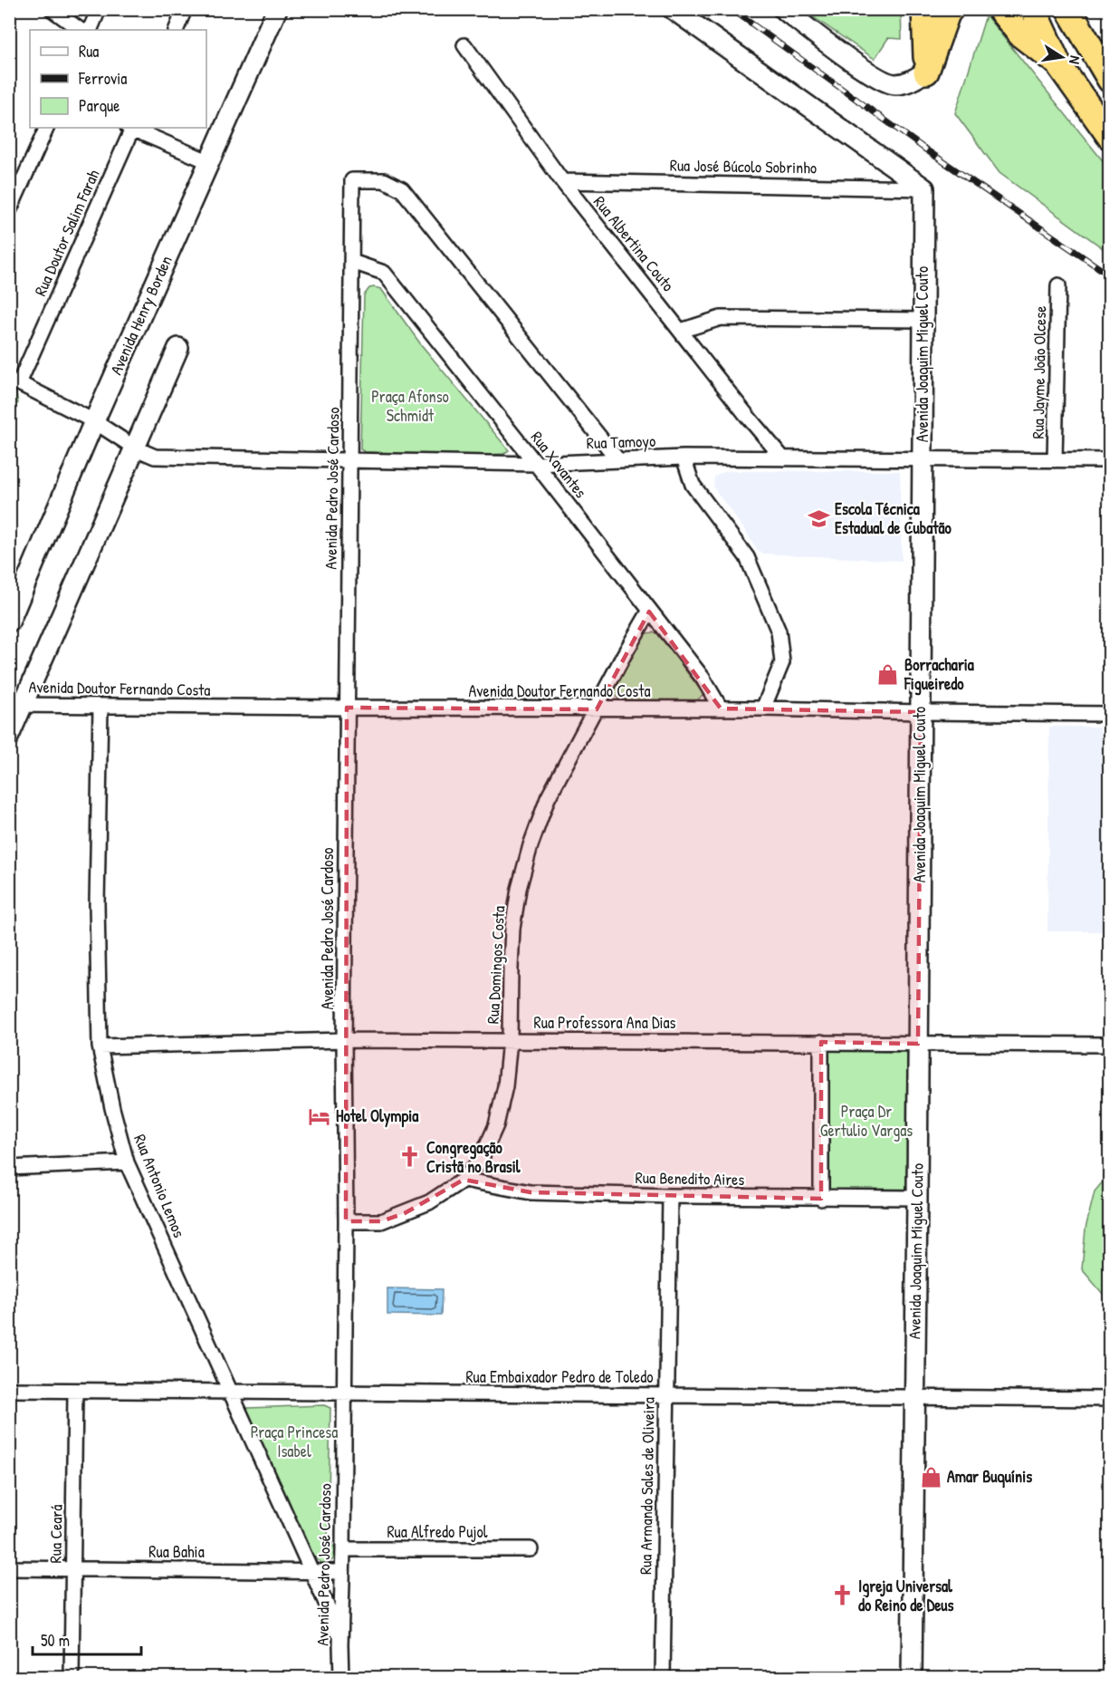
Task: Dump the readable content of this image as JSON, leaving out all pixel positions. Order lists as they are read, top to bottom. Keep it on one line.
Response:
{"streets":{"street":["Rua José Búcolo Sobrinho","Rua Doutor Salim Farah","Rua Albertina Couto","Avenida Henry Borden","Avenida Joaquim Miguel Couto","Rua Jayme João Olcese","Rua Tamoyo","Rua Xavantes","Avenida Pedro José Cardoso","Avenida Doutor Fernando Costa","Rua Domingos Costa","Rua Professora Ana Dias","Rua Benedito Aires","Rua Antonio Lemos","Rua Embaixador Pedro de Toledo","Rua Armando Sales de Oliveira","Rua Alfredo Pujol","Rua Ceará","Rua Bahia"]},"crossings":[["Rua José Búcolo Sobrinho","Rua Albertina Couto"],["Rua José Búcolo Sobrinho","Avenida Joaquim Miguel Couto"],["Rua Doutor Salim Farah","Rua Tamoyo"],["Rua Albertina Couto","Rua Tamoyo"],["Avenida Henry Borden","Rua Tamoyo"],["Avenida Joaquim Miguel Couto","Rua Tamoyo"],["Avenida Joaquim Miguel Couto","Avenida Doutor Fernando Costa"],["Avenida Joaquim Miguel Couto","Rua Professora Ana Dias"],["Avenida Joaquim Miguel Couto","Rua Benedito Aires"],["Avenida Joaquim Miguel Couto","Rua Embaixador Pedro de Toledo"],["Rua Jayme João Olcese","Rua Tamoyo"],["Rua Tamoyo","Rua Xavantes"],["Rua Tamoyo","Avenida Pedro José Cardoso"],["Rua Xavantes","Avenida Pedro José Cardoso"],["Rua Xavantes","Avenida Doutor Fernando Costa"],["Rua Xavantes","Rua Domingos Costa"],["Avenida Pedro José Cardoso","Avenida Doutor Fernando Costa"],["Avenida Pedro José Cardoso","Rua Domingos Costa"],["Avenida Pedro José Cardoso","Rua Professora Ana Dias"],["Avenida Pedro José Cardoso","Rua Antonio Lemos"],["Avenida Pedro José Cardoso","Rua Embaixador Pedro de Toledo"],["Avenida Pedro José Cardoso","Rua Alfredo Pujol"],["Avenida Pedro José Cardoso","Rua Bahia"],["Avenida Doutor Fernando Costa","Rua Domingos Costa"],["Avenida Doutor Fernando Costa","Rua Antonio Lemos"],["Rua Domingos Costa","Rua Professora Ana Dias"],["Rua Domingos Costa","Rua Benedito Aires"],["Rua Professora Ana Dias","Rua Antonio Lemos"],["Rua Benedito Aires","Rua Armando Sales de Oliveira"],["Rua Antonio Lemos","Rua Embaixador Pedro de Toledo"],["Rua Antonio Lemos","Rua Bahia"],["Rua Embaixador Pedro de Toledo","Rua Armando Sales de Oliveira"],["Rua Embaixador Pedro de Toledo","Rua Ceará"],["Rua Ceará","Rua Bahia"]],"parks":["Praça Afonso Schmidt","Praça Dr Gertulio Vargas","Praça Princesa Isabel"],"places":{"school or university":["Escola Técnica Estadual de Cubatão"],"shop":["Borracharia Figueiredo","Amar Buquínis"],"hotel":["Hotel Olympia"],"church":["Congregação Cristã no Brasil","Igreja Universal do Reino de Deus"]},"legend":["Rua","Ferrovia","Parque"],"scale_bar":"50 m","north":"right"}
